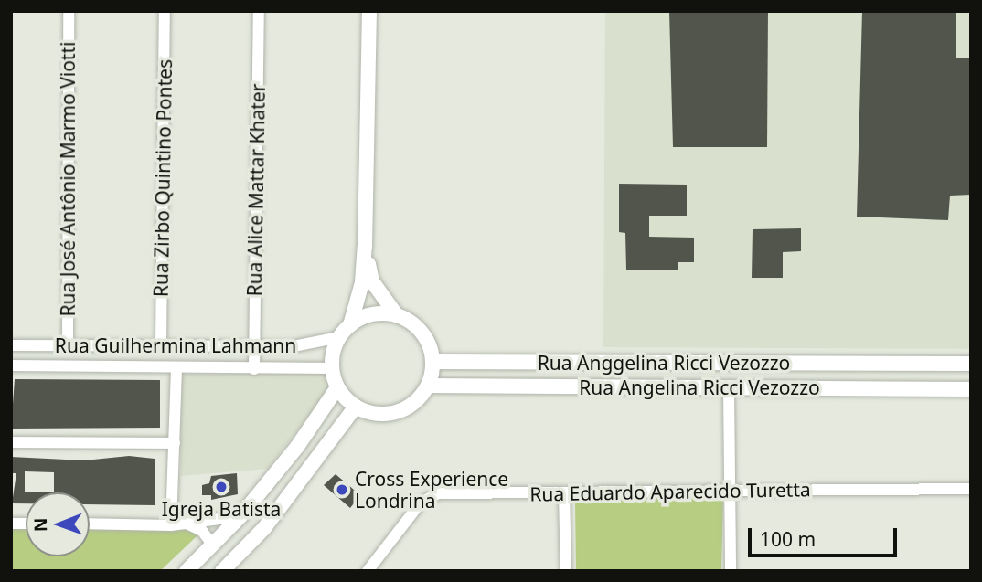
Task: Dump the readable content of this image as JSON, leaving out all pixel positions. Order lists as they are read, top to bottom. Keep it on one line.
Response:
{"streets":{"main road":["Rua Anggelina Ricci Vezozzo","Rua Angelina Ricci Vezozzo"],"street":["Rua Zirbo Quintino Pontes","Rua José Antônio Marmo Viotti","Rua Alice Mattar Khater","Rua Guilhermina Lahmann","Rua Eduardo Aparecido Turetta"]},"crossings":[["Rua Zirbo Quintino Pontes","Rua Guilhermina Lahmann"],["Rua José Antônio Marmo Viotti","Rua Guilhermina Lahmann"],["Rua Alice Mattar Khater","Rua Guilhermina Lahmann"],["Rua Guilhermina Lahmann","Rua Anggelina Ricci Vezozzo"],["Rua Guilhermina Lahmann","Rua Angelina Ricci Vezozzo"],["Rua Anggelina Ricci Vezozzo","Rua Angelina Ricci Vezozzo"]],"places":["Igreja Batista","Cross Experience Londrina"],"scale_bar":"100 m","north":"left"}
